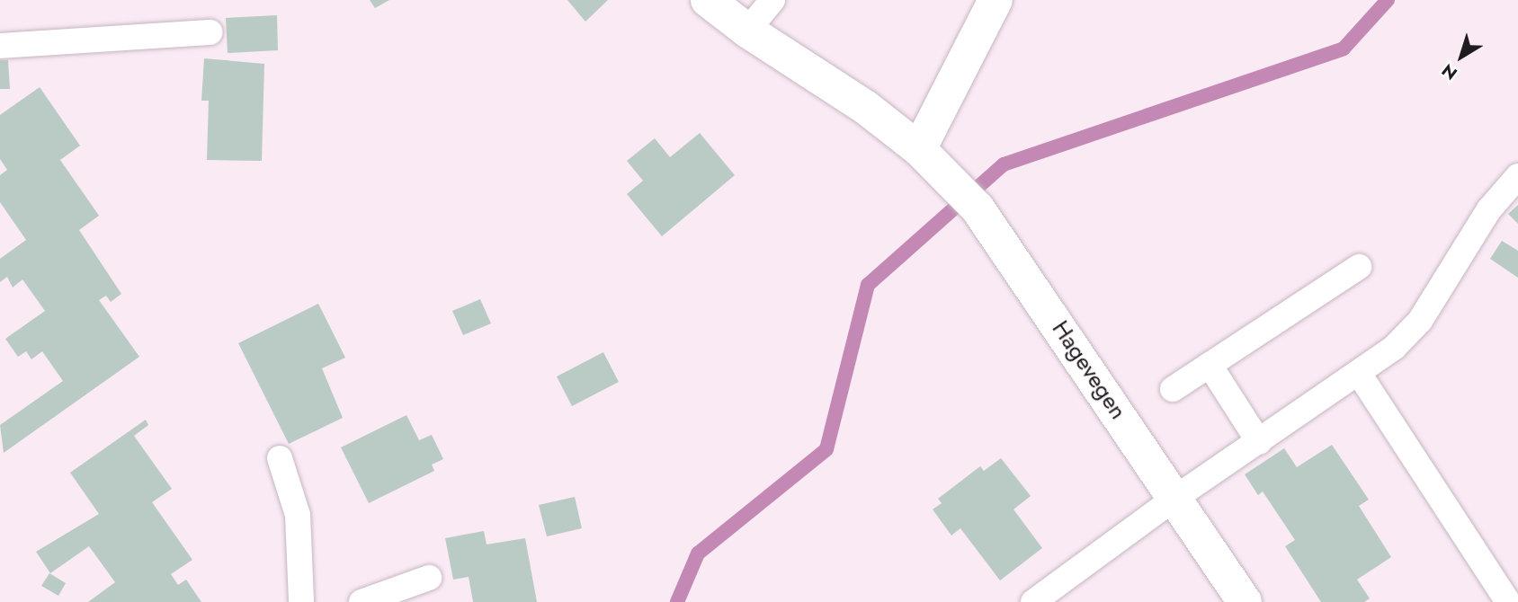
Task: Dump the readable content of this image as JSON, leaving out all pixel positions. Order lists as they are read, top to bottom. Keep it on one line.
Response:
{"streets":{"street":["Hagevegen"]},"north":"bottom left"}
